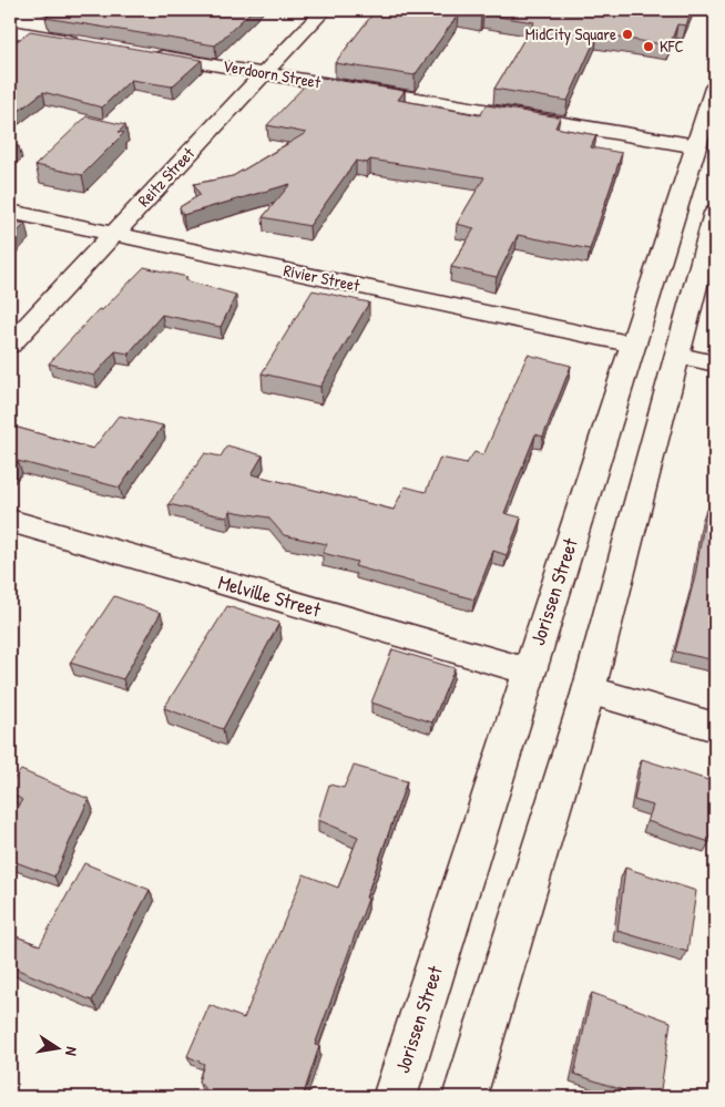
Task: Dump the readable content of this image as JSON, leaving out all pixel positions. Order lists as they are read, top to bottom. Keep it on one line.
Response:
{"streets":{"street":["Verdoorn Street","Reitz Street","Rivier Street","Jorissen Street","Melville Street"]},"crossings":[["Verdoorn Street","Reitz Street"],["Verdoorn Street","Jorissen Street"],["Reitz Street","Rivier Street"],["Rivier Street","Jorissen Street"],["Jorissen Street","Melville Street"]],"places":["MidCity Square","KFC"],"north":"right"}
